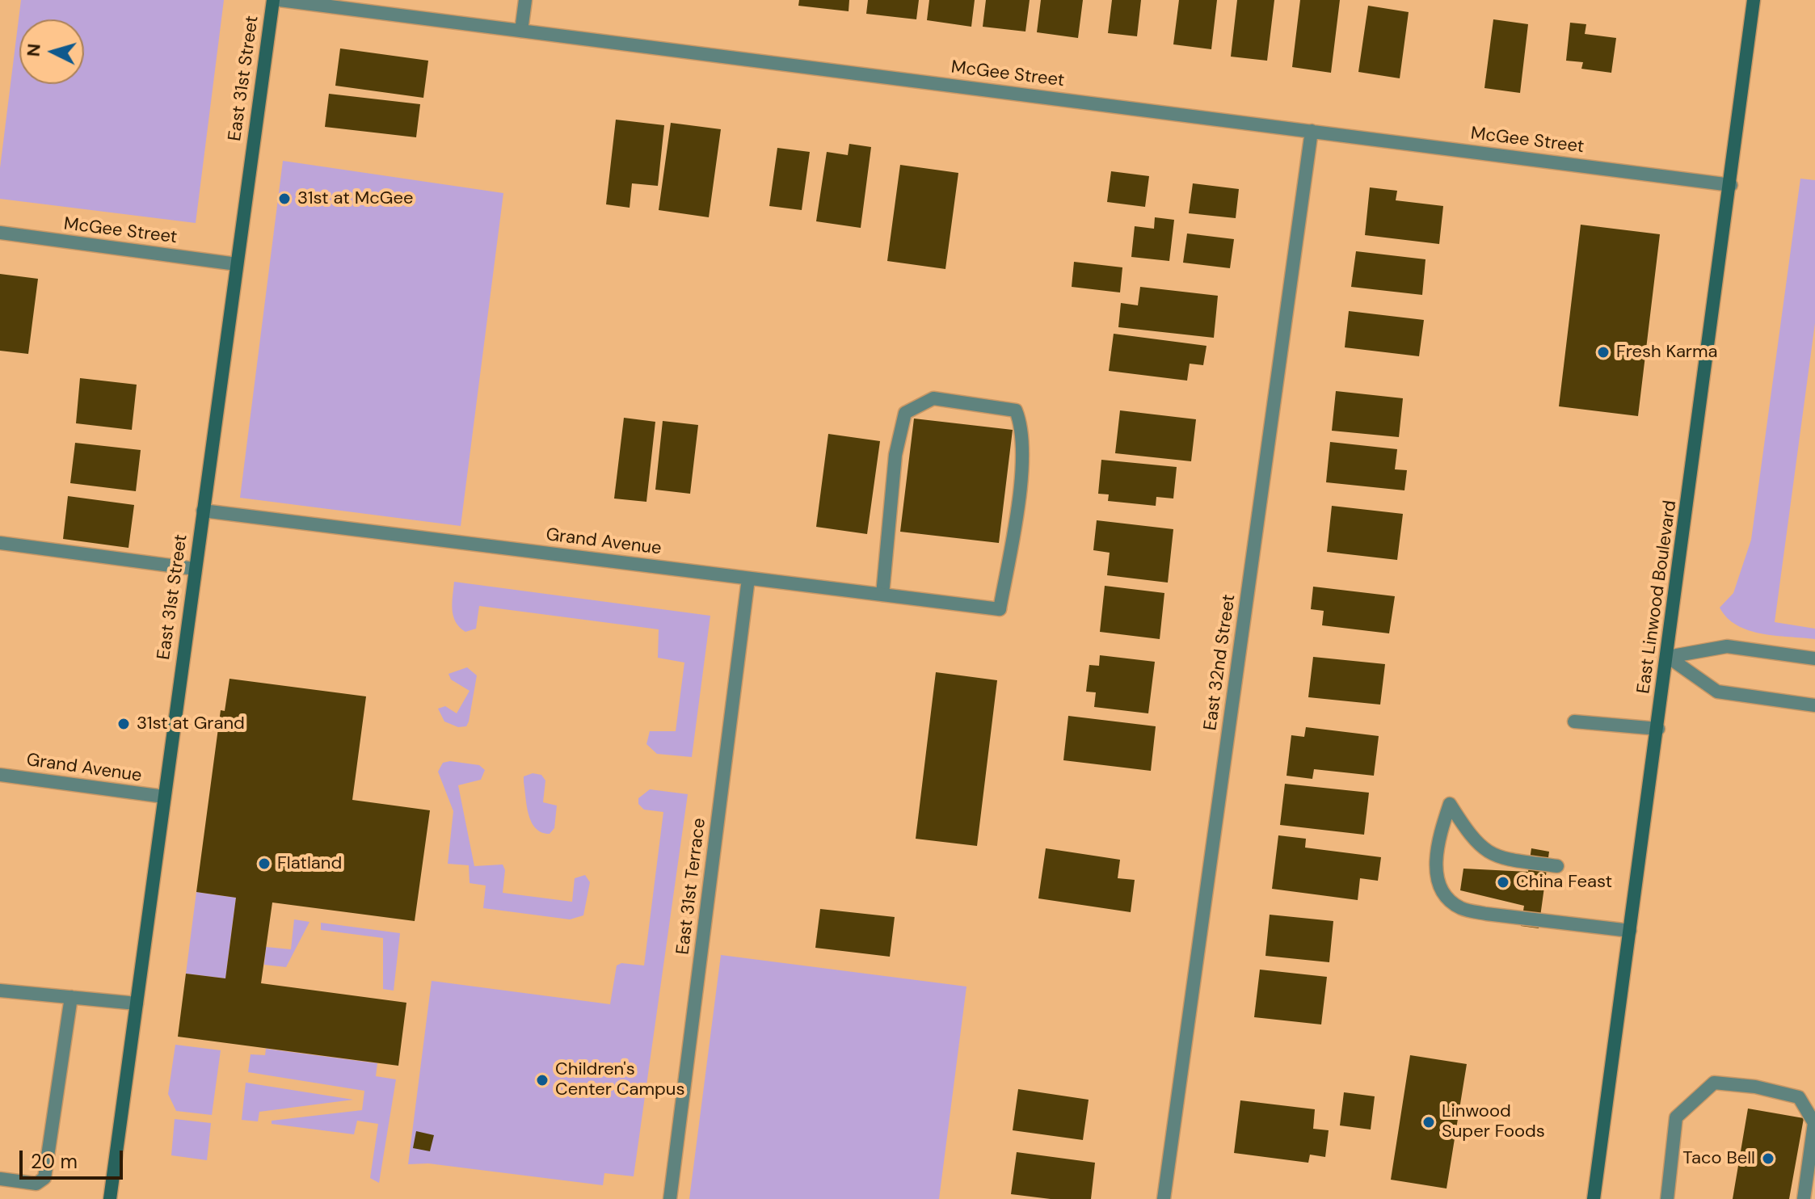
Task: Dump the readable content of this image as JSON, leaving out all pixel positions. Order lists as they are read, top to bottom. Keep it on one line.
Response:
{"streets":{"main road":["East 31st Street","East Linwood Boulevard"],"street":["McGee Street","Grand Avenue","East 32nd Street","East 31st Terrace"]},"crossings":[["McGee Street","East 31st Street"],["McGee Street","East Linwood Boulevard"],["McGee Street","East 32nd Street"],["East 31st Street","Grand Avenue"],["Grand Avenue","East 31st Terrace"]],"places":["31st at McGee","Fresh Karma","31st at Grand","Flatland","China Feast","Children's Center Campus","Linwood Super Foods","Taco Bell"],"scale_bar":"20 m","north":"left"}
